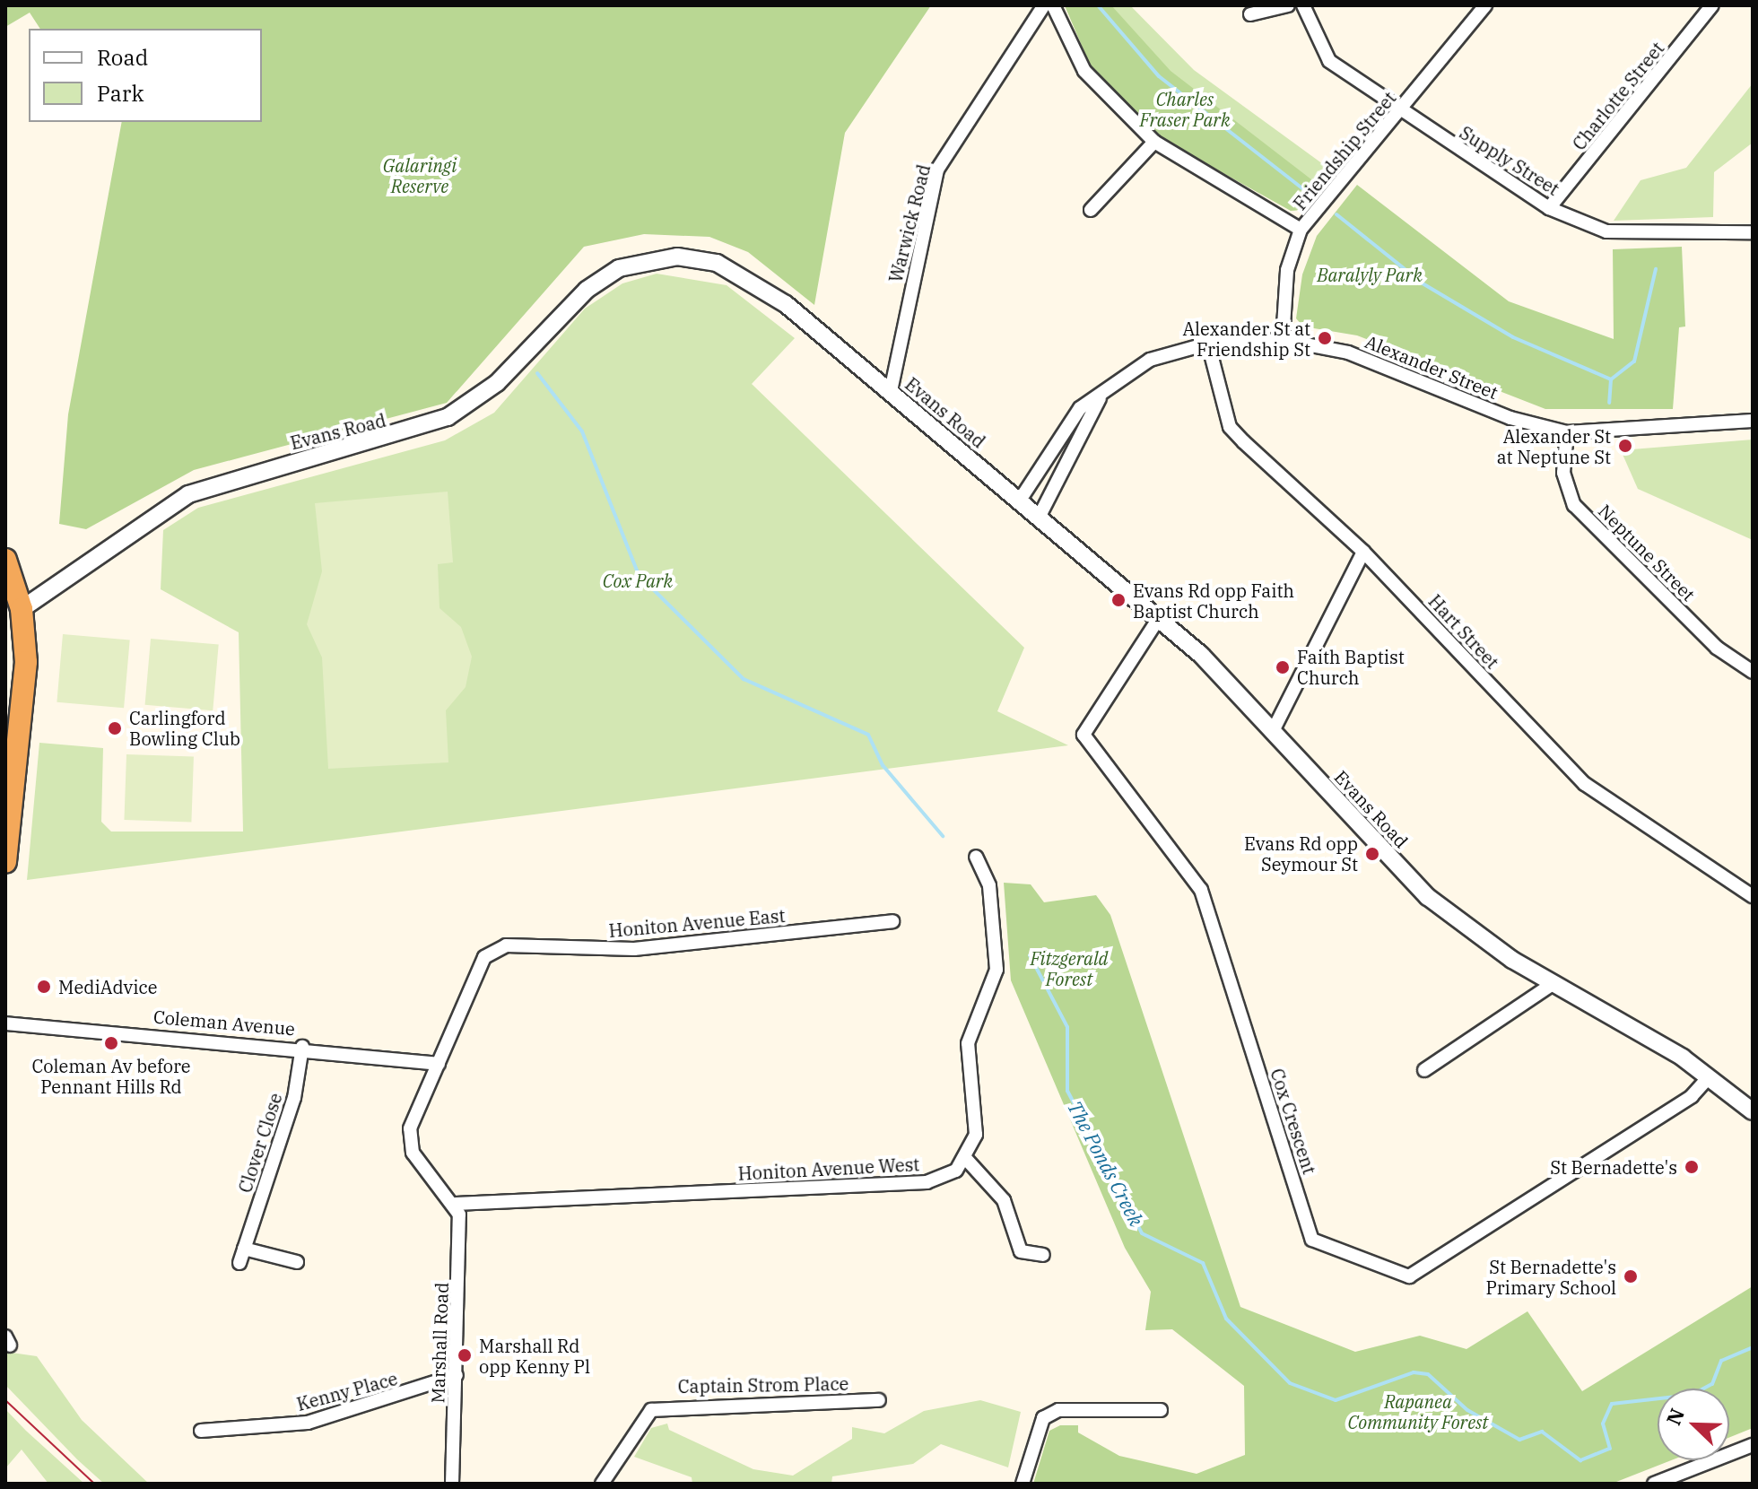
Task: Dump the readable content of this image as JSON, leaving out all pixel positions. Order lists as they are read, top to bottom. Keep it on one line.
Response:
{"streets":{"street":["Charlotte Street","Friendship Street","Supply Street","Warwick Road","Alexander Street","Evans Road","Neptune Street","Hart Street","Honiton Avenue East","Coleman Avenue","Cox Crescent","Clover Close","Honiton Avenue West","Marshall Road","Captain Strom Place","Kenny Place"]},"crossings":[["Charlotte Street","Supply Street"],["Friendship Street","Supply Street"],["Friendship Street","Alexander Street"],["Warwick Road","Evans Road"],["Alexander Street","Evans Road"],["Alexander Street","Neptune Street"],["Alexander Street","Hart Street"],["Evans Road","Cox Crescent"],["Honiton Avenue East","Coleman Avenue"],["Honiton Avenue East","Honiton Avenue West"],["Honiton Avenue East","Marshall Road"],["Coleman Avenue","Clover Close"],["Honiton Avenue West","Marshall Road"],["Marshall Road","Kenny Place"]],"water":["The Ponds Creek"],"parks":["Charles Fraser Park","Galaringi Reserve","Baralyly Park","Cox Park","Fitzgerald Forest","Rapanea Community Forest"],"places":["Alexander St at Friendship St","Alexander St at Neptune St","Evans Rd opp Faith Baptist Church","Faith Baptist Church","Carlingford Bowling Club","Evans Rd opp Seymour St","MediAdvice","Coleman Av before Pennant Hills Rd","St Bernadette's","St Bernadette's Primary School","Marshall Rd opp Kenny Pl"],"legend":["Road","Park"],"north":"top left"}
